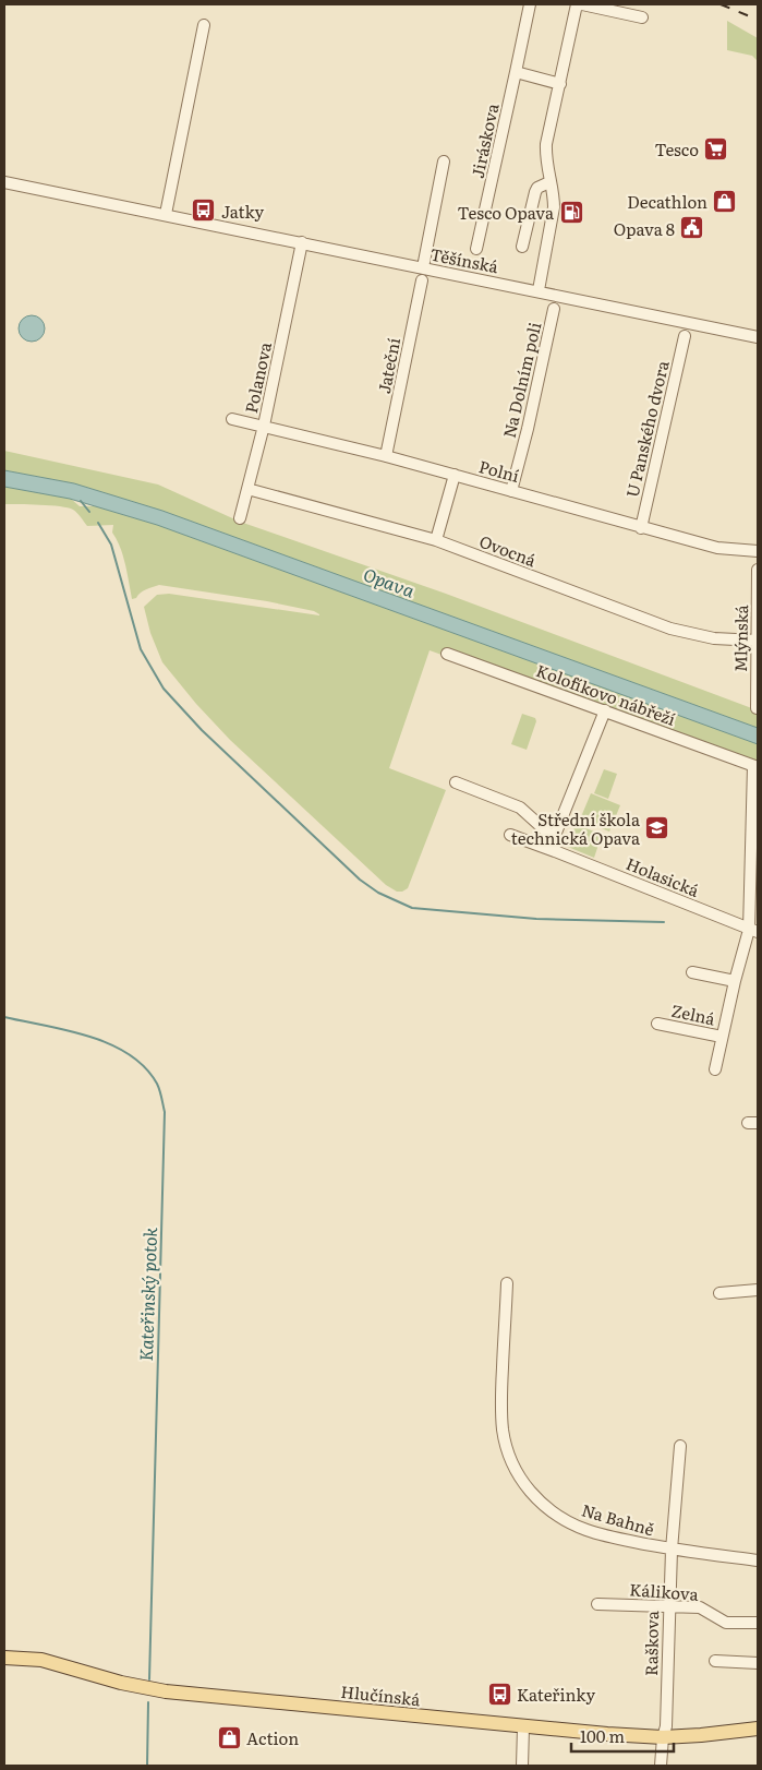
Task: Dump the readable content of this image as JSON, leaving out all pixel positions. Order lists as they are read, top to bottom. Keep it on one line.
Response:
{"streets":{"main road":["Hlučínská"],"street":["Jiráskova","Těšínská","Jateční","Polanova","Na Dolním poli","U Panského dvora","Polní","Ovocná","Mlýnská","Kolofíkovo nábřeží","Holasická","Zelná","Na Bahně","Kálikova","Raškova"]},"crossings":[["Těšínská","Polanova"],["Jateční","Polní"],["Polanova","Polní"],["Polanova","Ovocná"],["Na Dolním poli","Polní"],["U Panského dvora","Polní"],["Ovocná","Mlýnská"],["Kolofíkovo nábřeží","Holasická"],["Kolofíkovo nábřeží","Zelná"],["Holasická","Zelná"],["Na Bahně","Raškova"],["Kálikova","Raškova"],["Raškova","Hlučínská"]],"water":["Opava","Kateřinský potok"],"places":{"supermarket":["Tesco"],"shop":["Decathlon","Action"],"bus stop":["Jatky","Kateřinky"],"fuel station":["Tesco Opava"],"public building":["Opava 8"],"school or university":["Střední škola technická Opava"]},"scale_bar":"100 m"}
